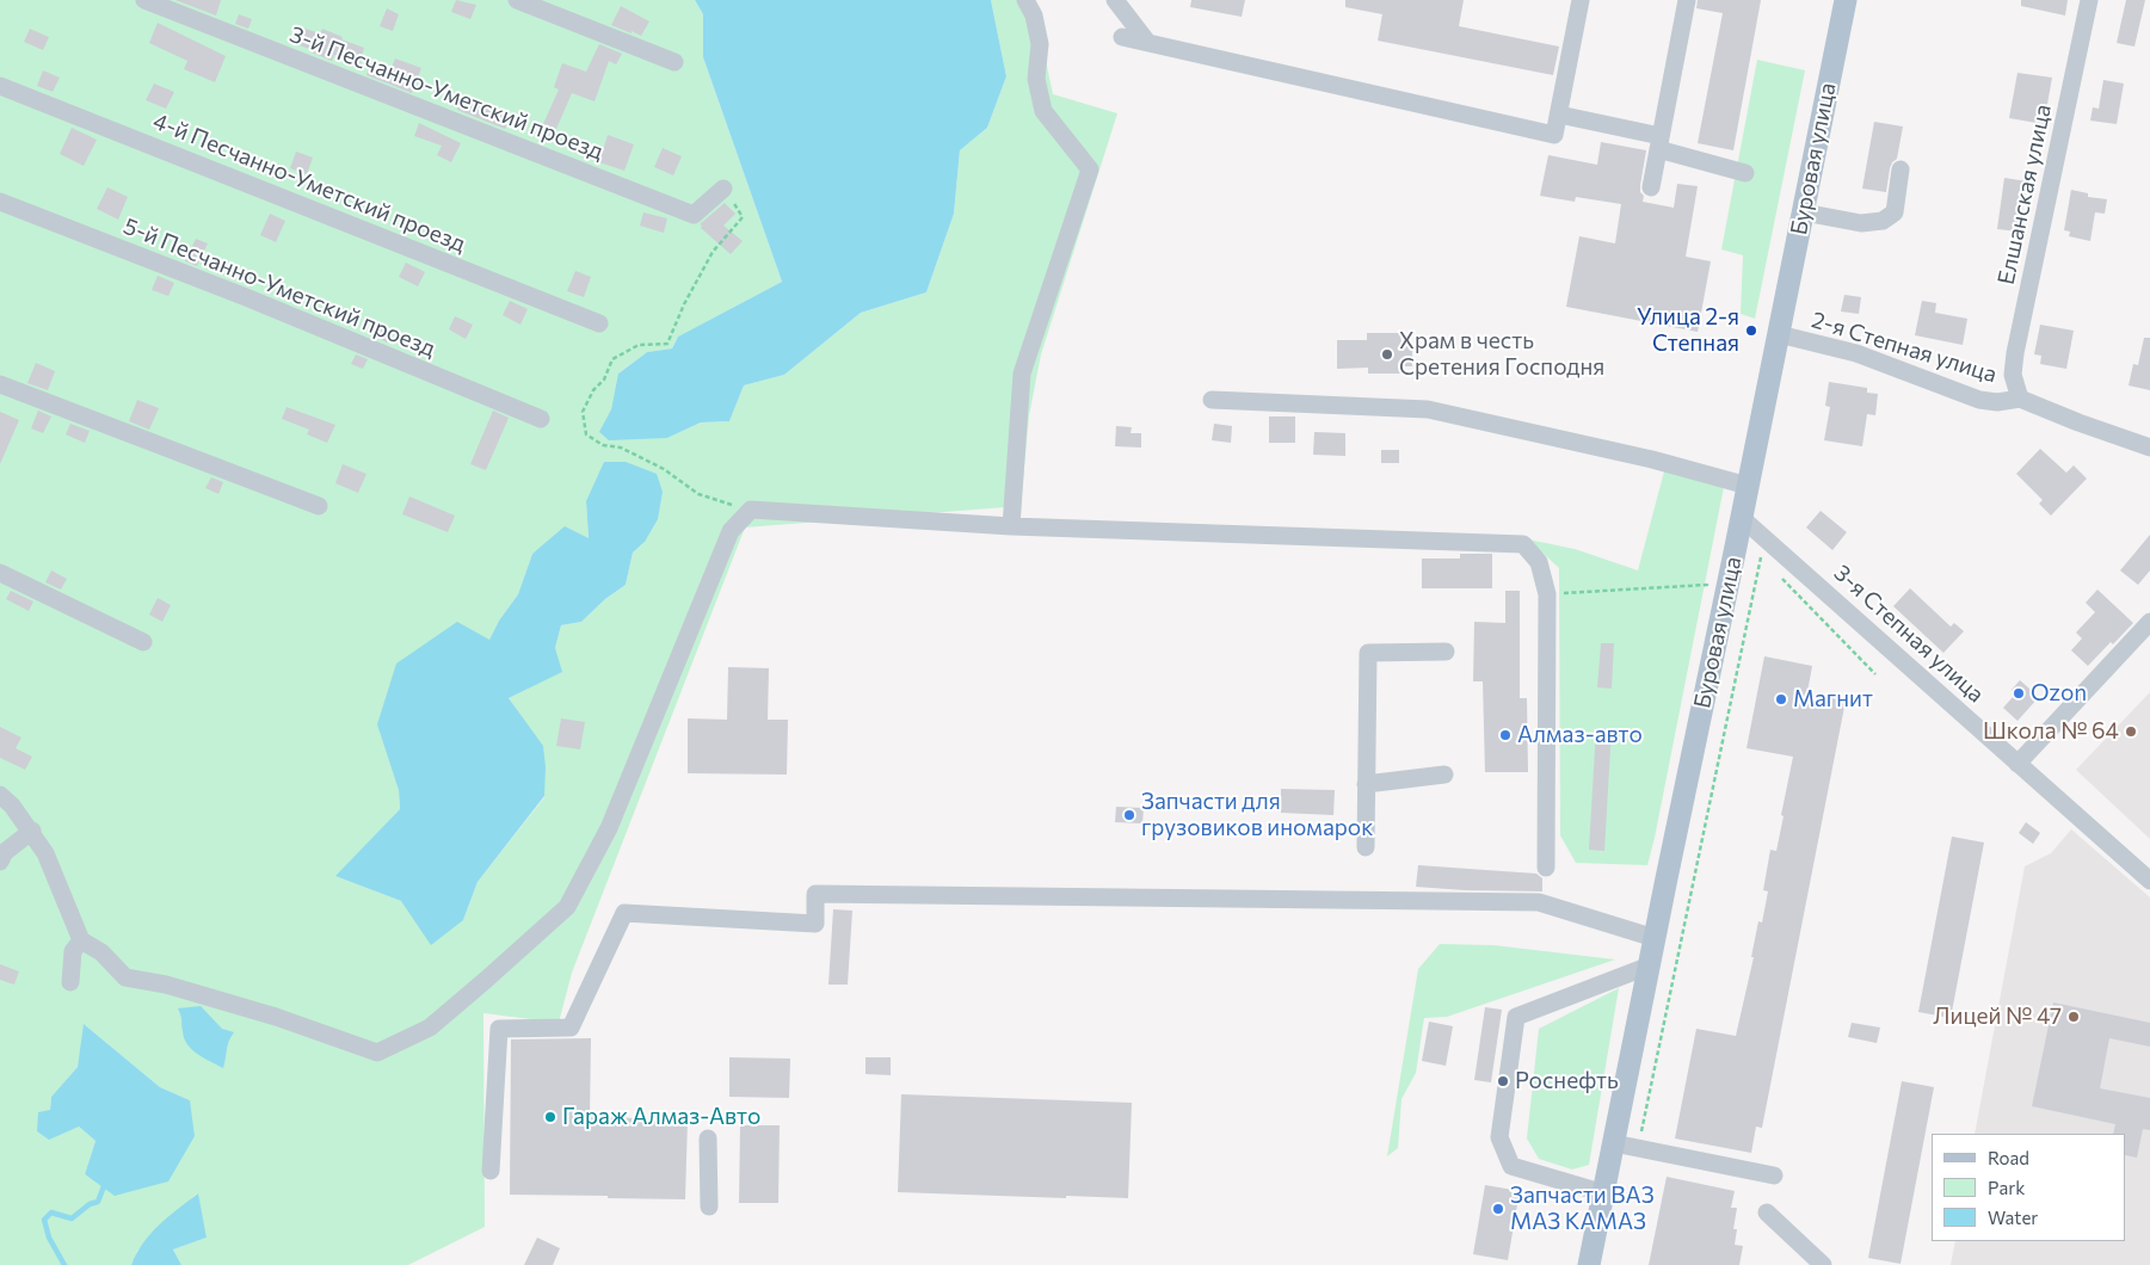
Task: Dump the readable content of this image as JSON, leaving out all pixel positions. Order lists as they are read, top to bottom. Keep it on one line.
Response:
{"streets":{"main road":["Буровая улица"],"street":["3-й Песчанно-Уметский проезд","4-й Песчанно-Уметский проезд","Елшанская улица","5-й Песчанно-Уметский проезд","2-я Степная улица","3-я Степная улица"]},"crossings":[["Буровая улица","2-я Степная улица"],["Буровая улица","3-я Степная улица"],["Елшанская улица","2-я Степная улица"]],"places":["Улица 2-я Степная","Храм в честь Сретения Господня","Ozon","Магнит","Школа № 64","Алмаз-авто","Запчасти для грузовиков иномарок","Лицей № 47","Роснефть","Гараж Алмаз-Авто","Запчасти ВАЗ МАЗ КАМАЗ"],"legend":["Road","Park","Water"]}
